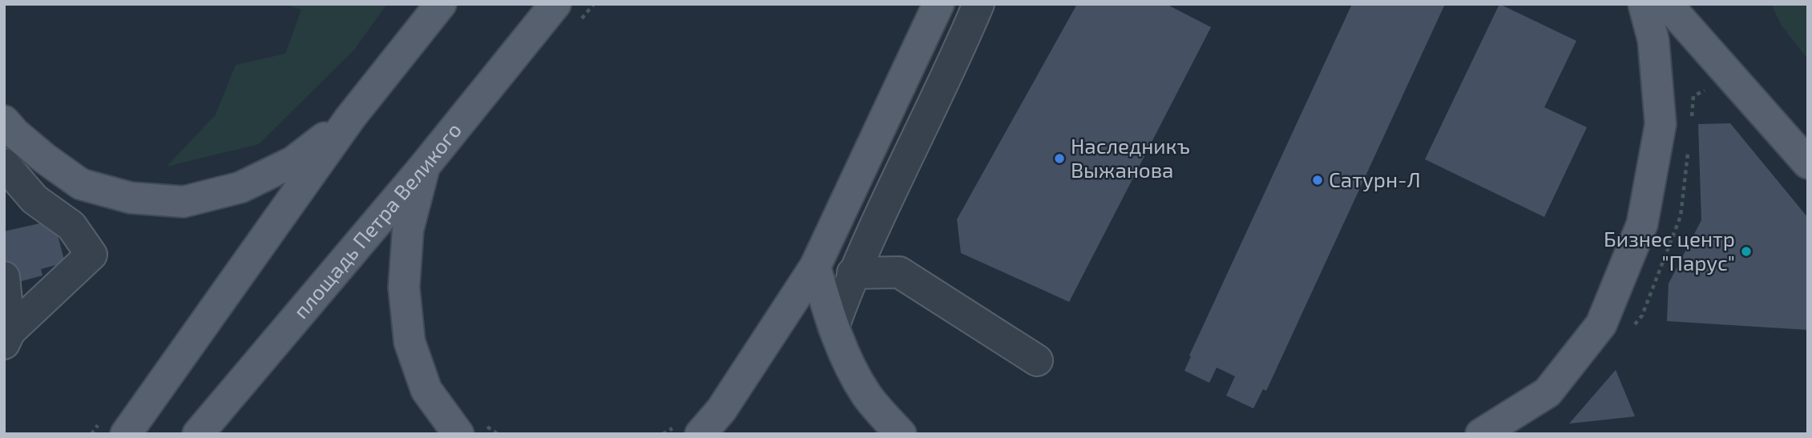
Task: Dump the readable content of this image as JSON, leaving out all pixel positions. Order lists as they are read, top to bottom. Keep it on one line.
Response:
{"streets":{"main road":["площадь Петра Великого"]},"places":["Наследникъ Выжанова","Сатурн-Л","Бизнес центр \"Парус\""]}
